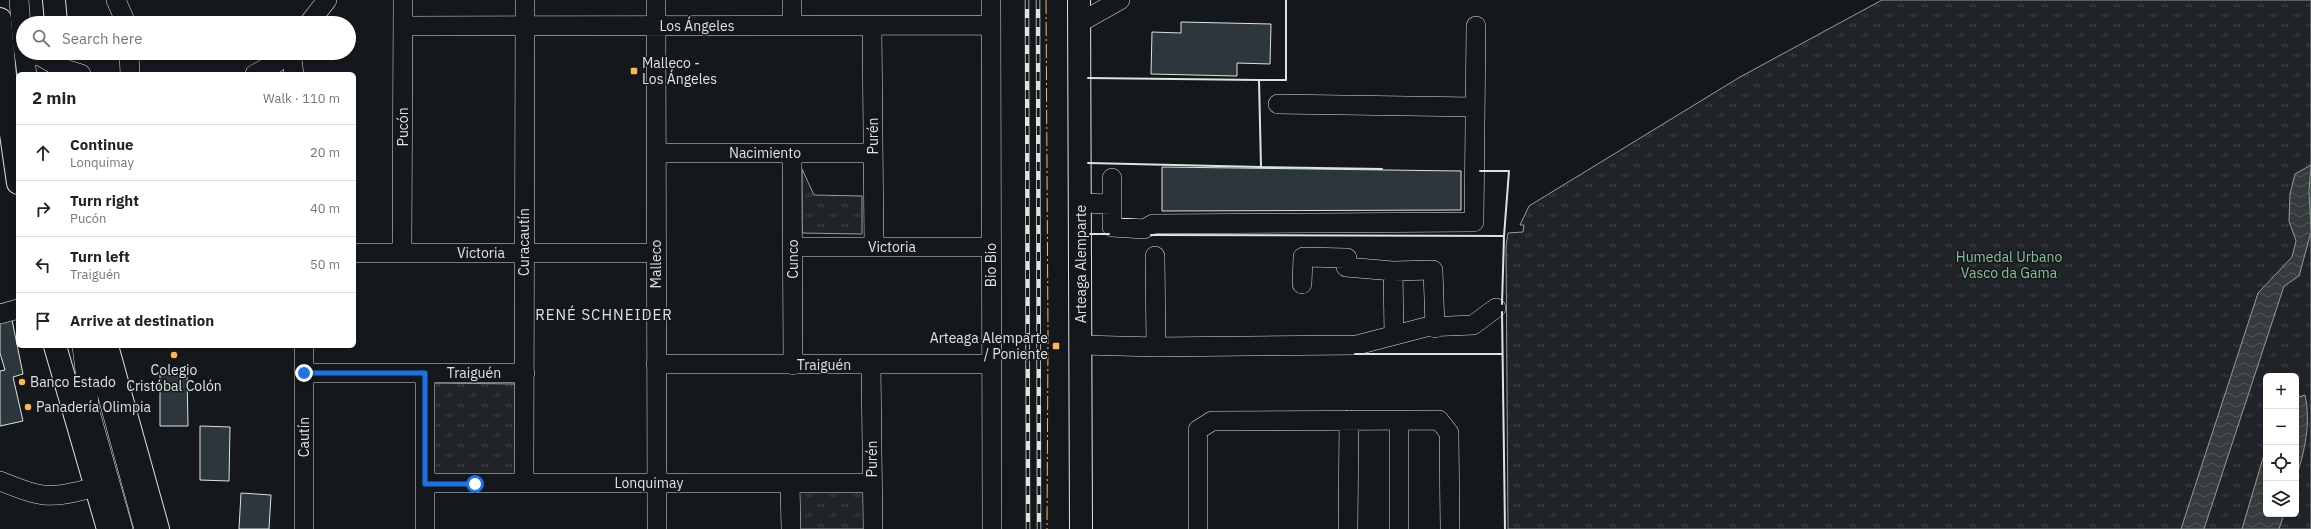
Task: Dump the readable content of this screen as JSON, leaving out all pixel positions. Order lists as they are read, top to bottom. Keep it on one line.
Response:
{"streets":{"main road":["Arteaga Alemparte"],"street":["Los Ángeles","Pucón","Purén","Nacimiento","Curacautín","Victoria","Cunco","Malleco","Bio Bio","Traiguén","Cautín","Lonquimay"]},"crossings":[["Los Ángeles","Pucón"],["Los Ángeles","Purén"],["Los Ángeles","Curacautín"],["Los Ángeles","Malleco"],["Los Ángeles","Bio Bio"],["Pucón","Victoria"],["Purén","Nacimiento"],["Purén","Victoria"],["Purén","Traiguén"],["Purén","Lonquimay"],["Nacimiento","Cunco"],["Nacimiento","Malleco"],["Curacautín","Victoria"],["Curacautín","Traiguén"],["Curacautín","Lonquimay"],["Victoria","Cunco"],["Victoria","Malleco"],["Victoria","Bio Bio"],["Cunco","Traiguén"],["Malleco","Traiguén"],["Malleco","Lonquimay"],["Bio Bio","Traiguén"],["Traiguén","Cautín"]],"districts":["RENÉ SCHNEIDER"],"parks":["Humedal Urbano Vasco da Gama"],"places":{"transit":["Malleco - Los Ángeles","Arteaga Alemparte / Poniente"],"other":["Colegio Cristóbal Colón","Banco Estado","Panadería Olimpia"]},"page":{"search":"Search here","heading":["2 min","Walk · 110 m"],"list":[["Continue","Lonquimay","20 m"],["Turn right","Pucón","40 m"],["Turn left","Traiguén","50 m"],"Arrive at destination"],"map_buttons":["+","−"]}}
